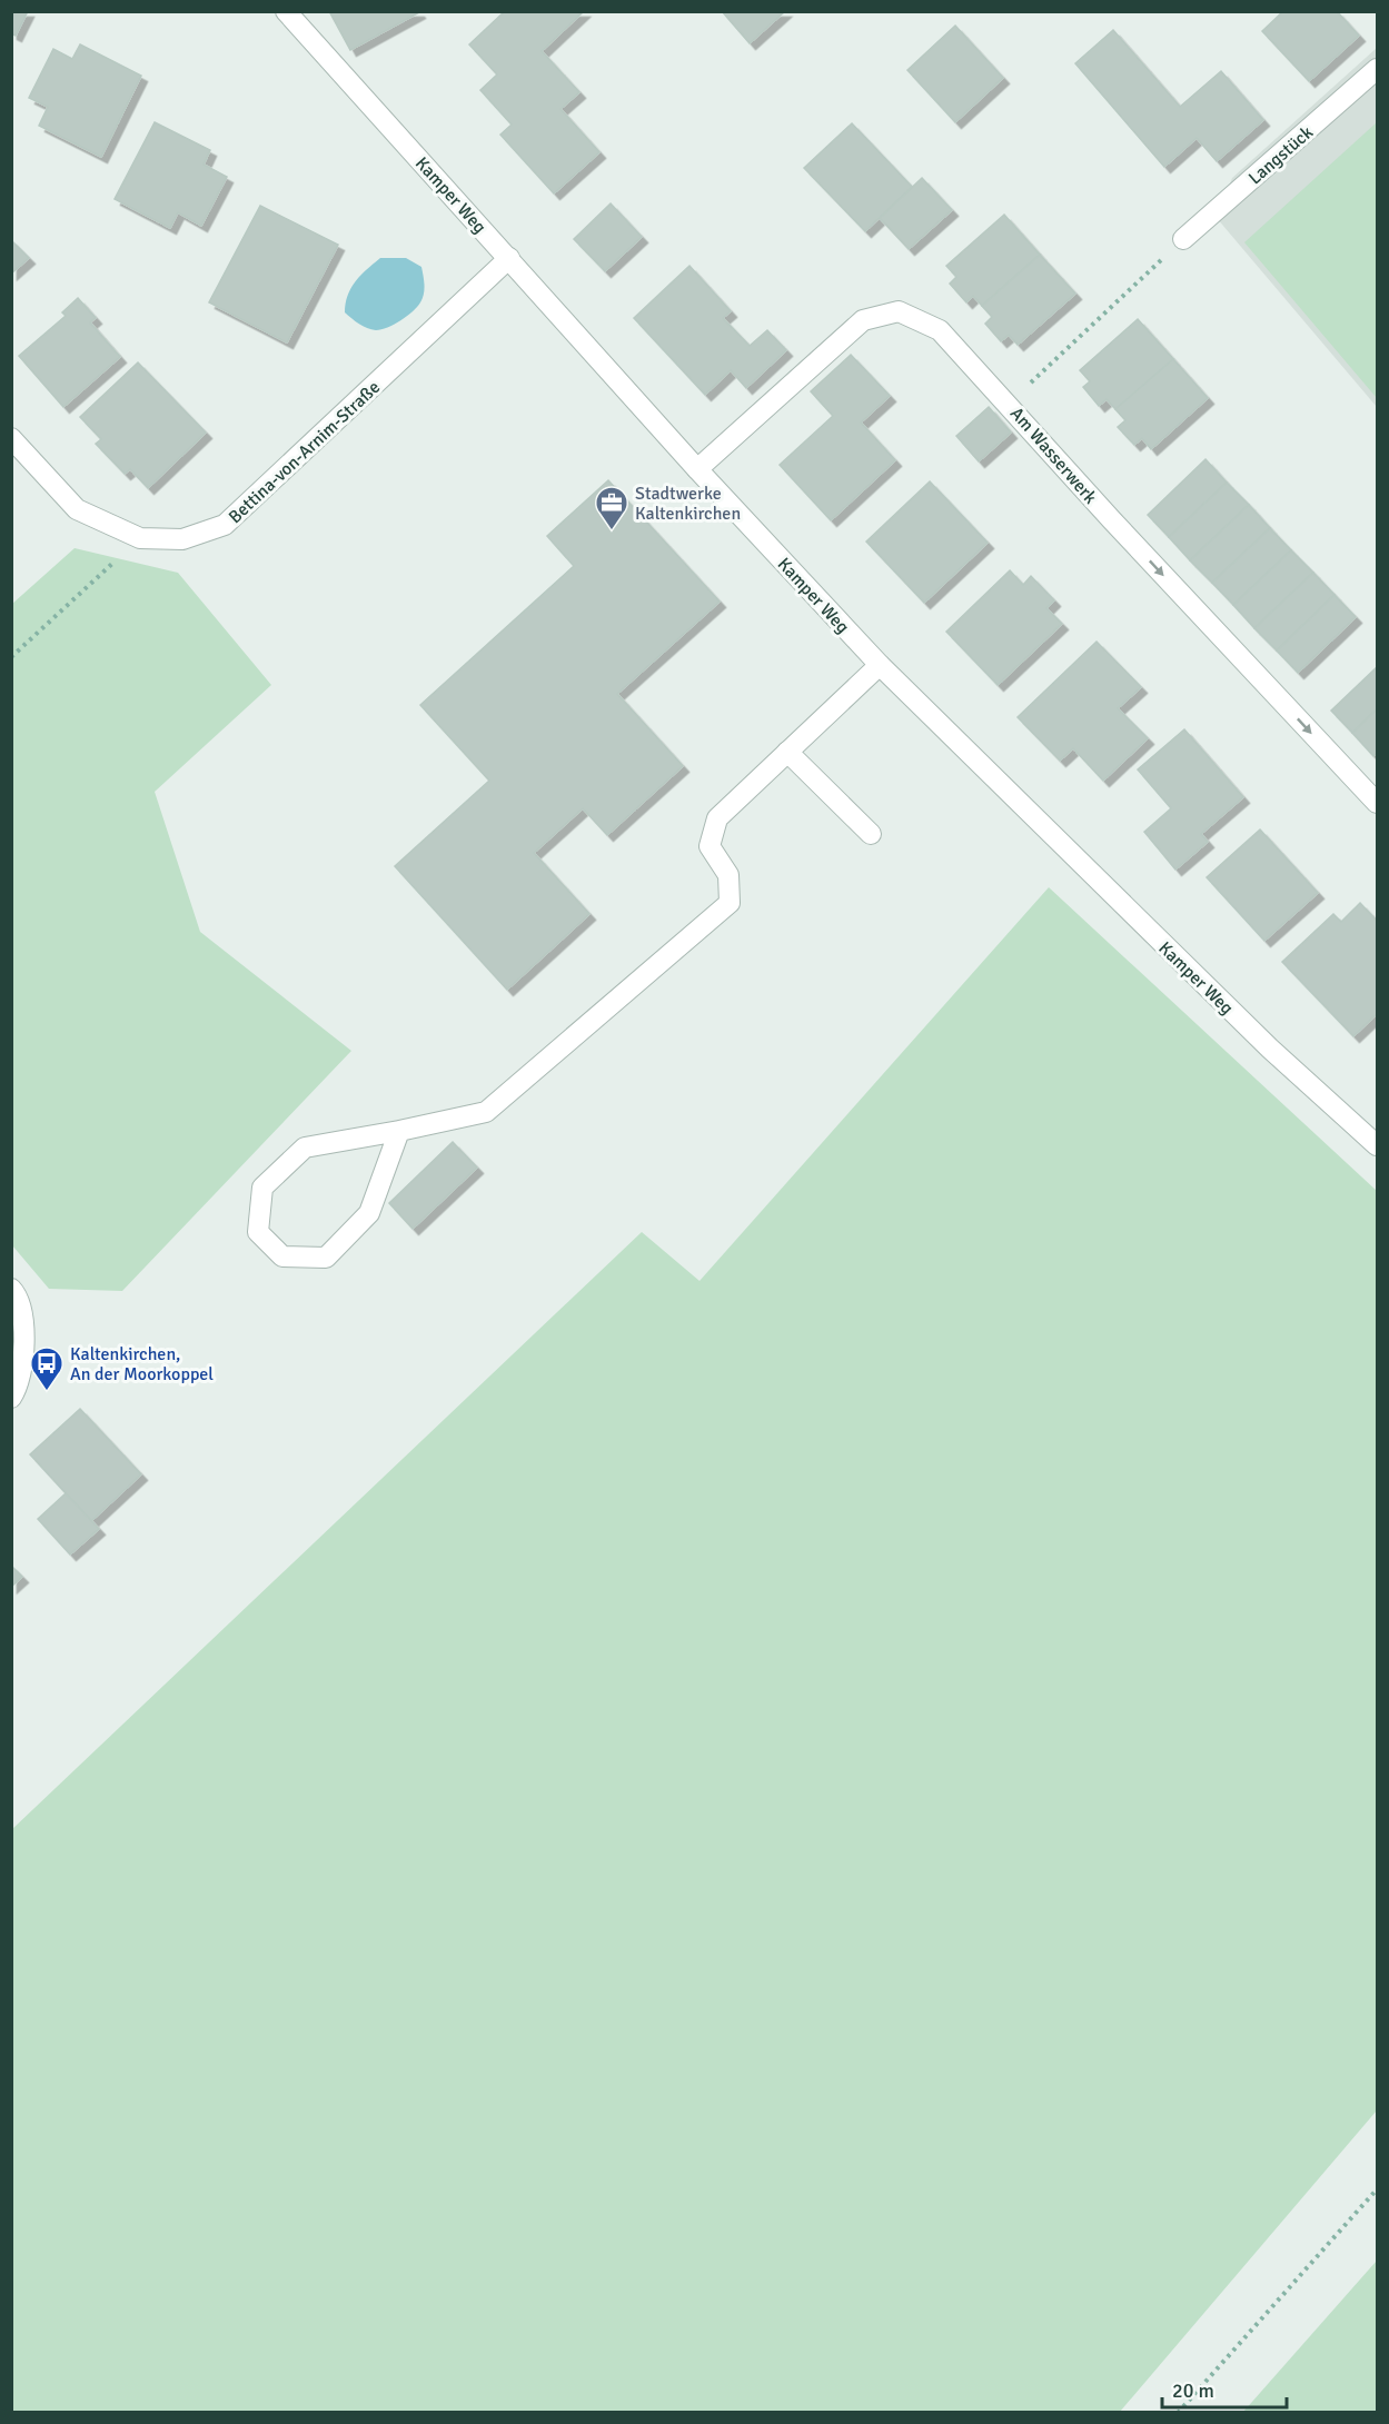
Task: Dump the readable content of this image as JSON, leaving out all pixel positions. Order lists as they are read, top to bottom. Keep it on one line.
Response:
{"streets":{"street":["Langstück","Kamper Weg","Bettina-von-Arnim-Straße","Am Wasserwerk"]},"crossings":[["Kamper Weg","Bettina-von-Arnim-Straße"],["Kamper Weg","Am Wasserwerk"]],"one_way":["Am Wasserwerk"],"places":{"office":["Stadtwerke Kaltenkirchen"],"bus stop":["Kaltenkirchen, An der Moorkoppel"]},"scale_bar":"20 m"}
